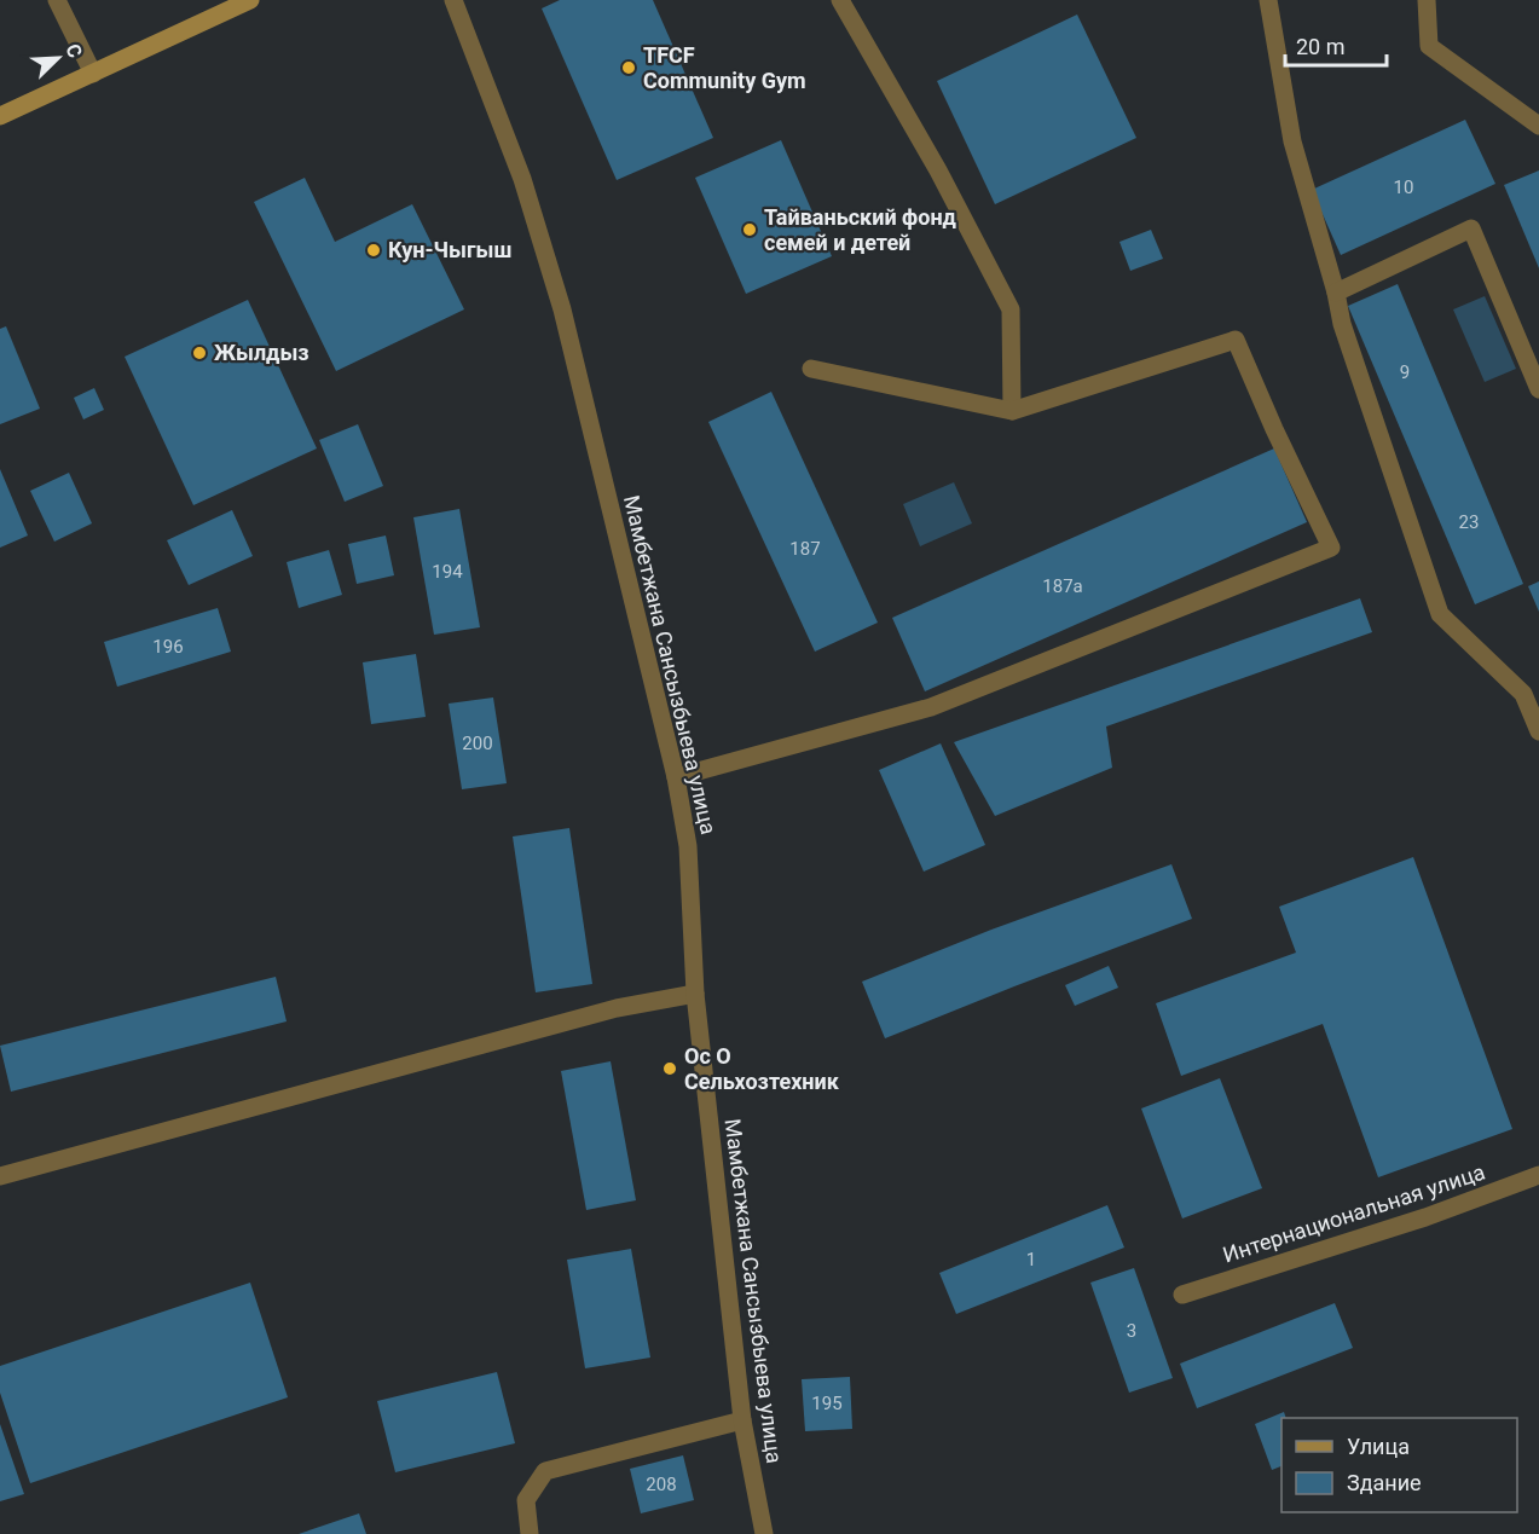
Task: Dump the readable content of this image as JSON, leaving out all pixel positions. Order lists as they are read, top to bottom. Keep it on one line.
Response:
{"streets":{"street":["Мамбетжана Сансызбыева улица","Интернациональная улица"]},"places":["TFCF Community Gym","Тайваньский фонд семей и детей","Кун-Чыгыш","Жылдыз","Ос О Сельхозтехник"],"house_numbers":["10","9","23","187","194","187а","196","200","1","3","195","208"],"legend":["Улица","Здание"],"scale_bar":"20 m","north":"top right"}
